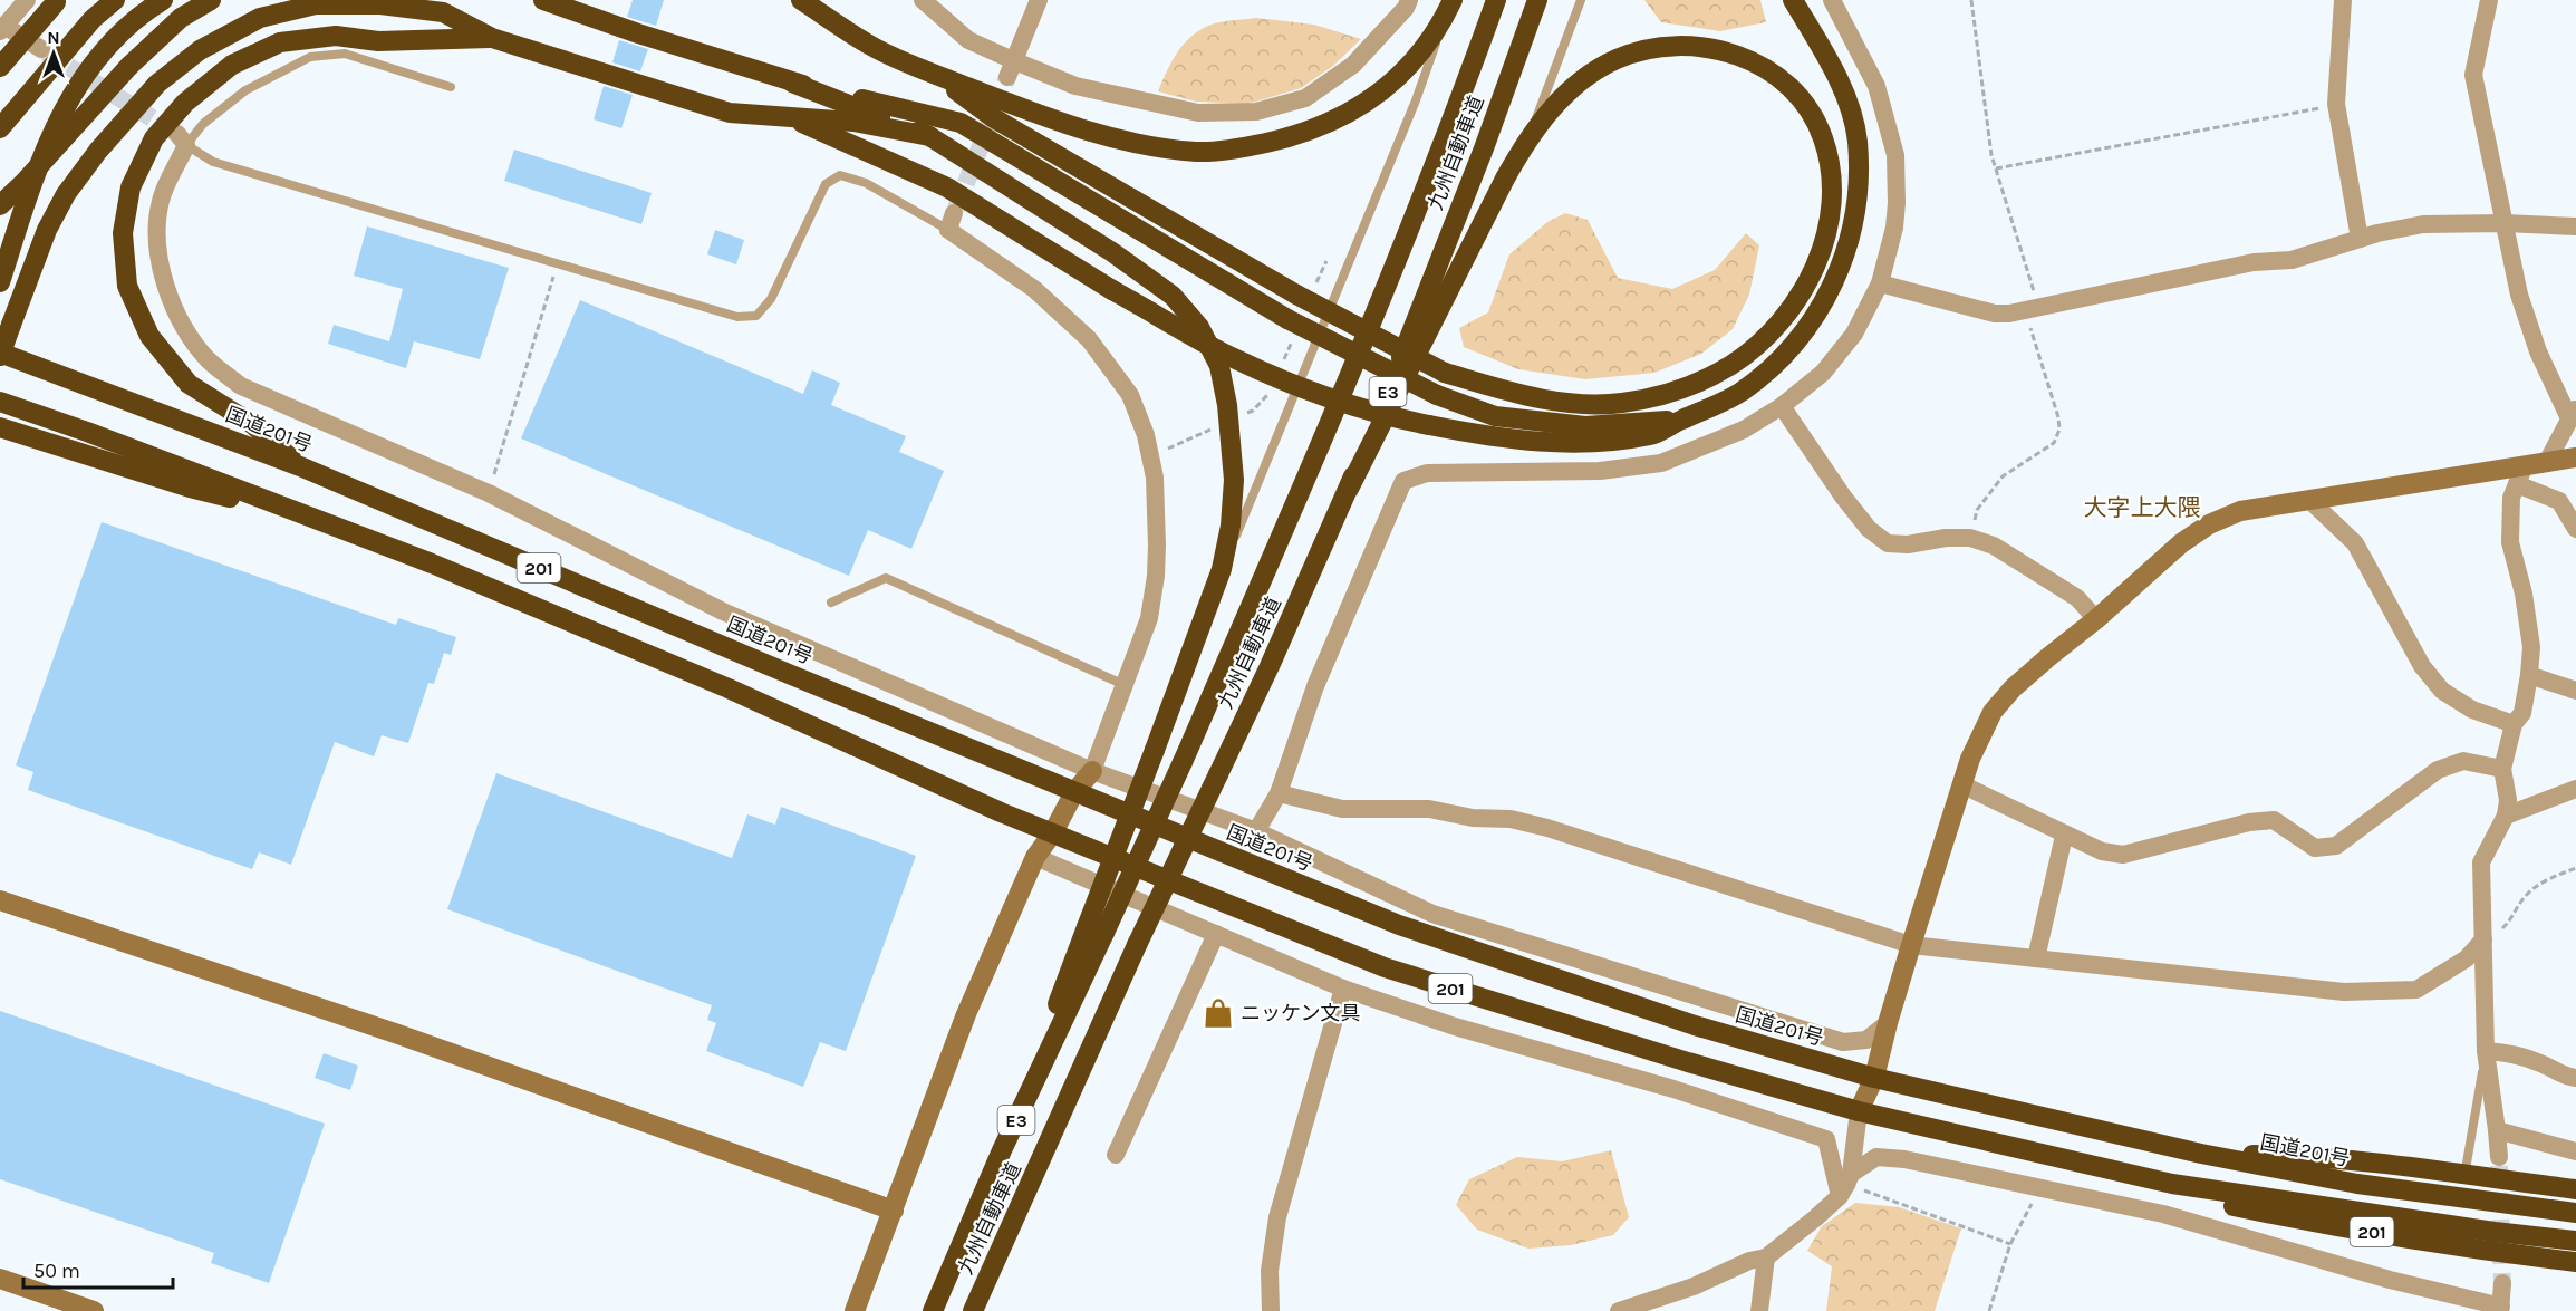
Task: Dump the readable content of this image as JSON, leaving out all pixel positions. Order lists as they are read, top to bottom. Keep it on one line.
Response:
{"streets":{"highway":["九州自動車道","E3","国道201号","201"]},"crossings":[["国道201号","201"]],"districts":["大字上大隈"],"places":{"shop":["ニッケン文具"]},"scale_bar":"50 m","north":"top"}
